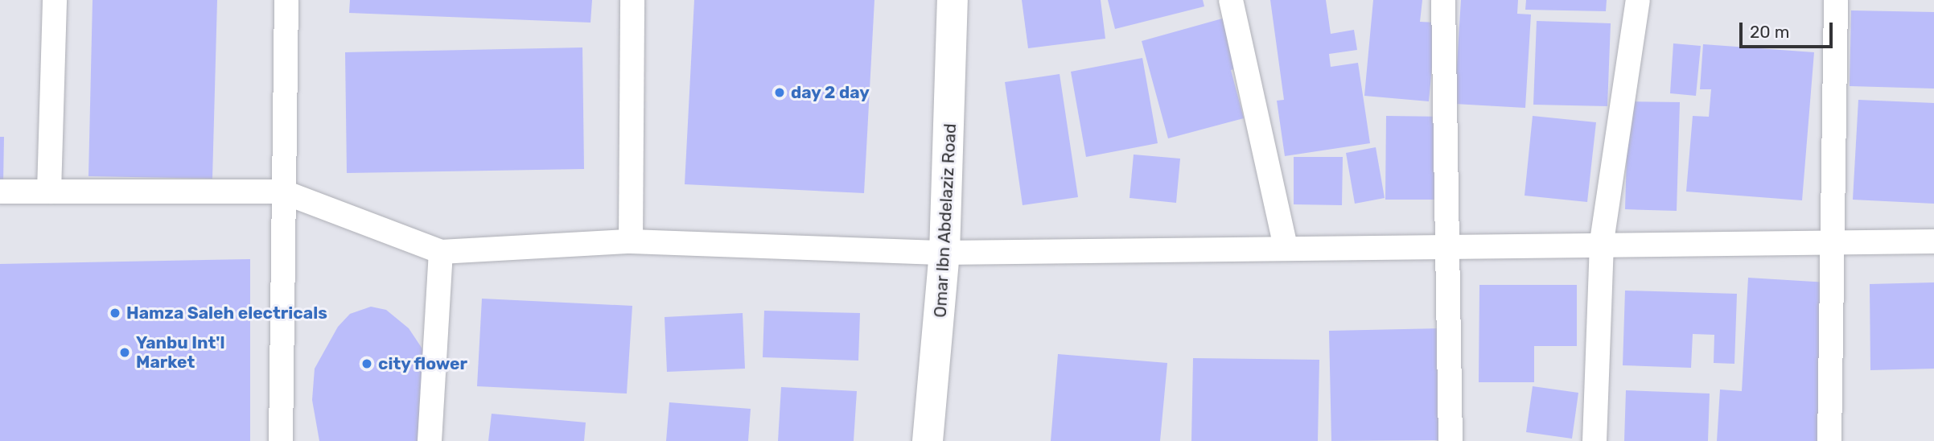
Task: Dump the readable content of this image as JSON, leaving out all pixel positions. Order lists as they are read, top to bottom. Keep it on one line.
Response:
{"streets":{"main road":["Omar Ibn Abdelaziz Road"]},"places":["day 2 day","Hamza Saleh electricals","Yanbu Int'l Market","city flower"],"scale_bar":"20 m"}
